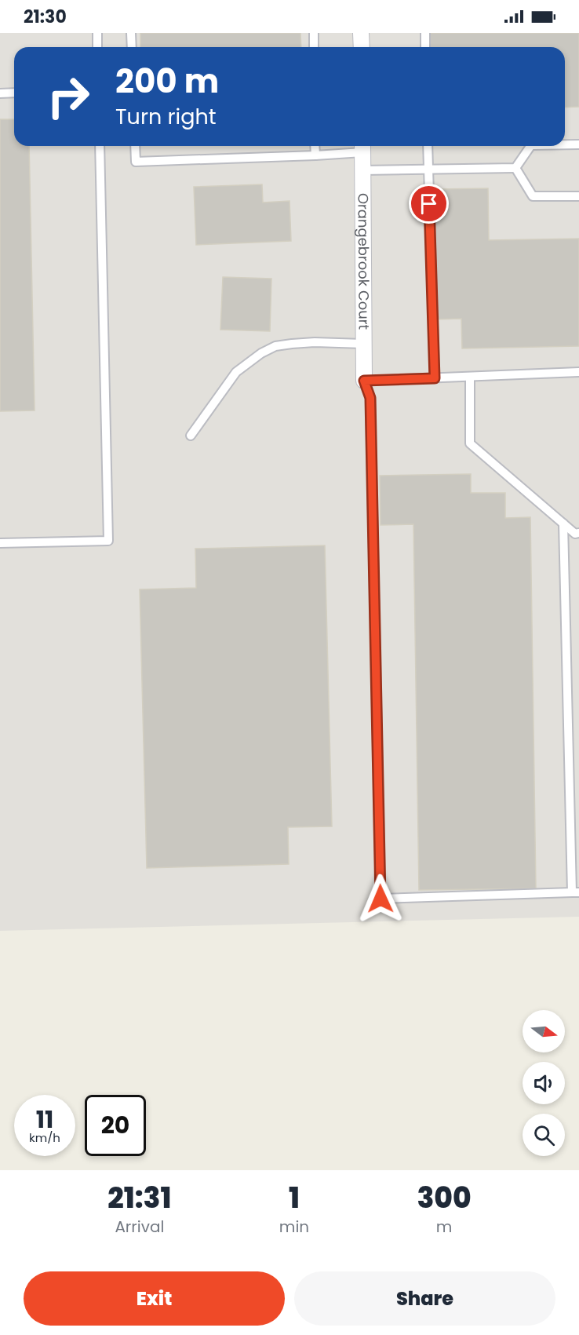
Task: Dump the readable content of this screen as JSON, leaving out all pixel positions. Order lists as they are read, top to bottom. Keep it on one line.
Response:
{"streets":{"street":["Orangebrook Court"]},"north":"right","page":{"status":"21:30","turn":["200 m","Turn right"],"speed":"11 km/h","limit":"20","eta":["21:31","Arrival","1","min","300","m"],"buttons":["Exit","Share"]}}
